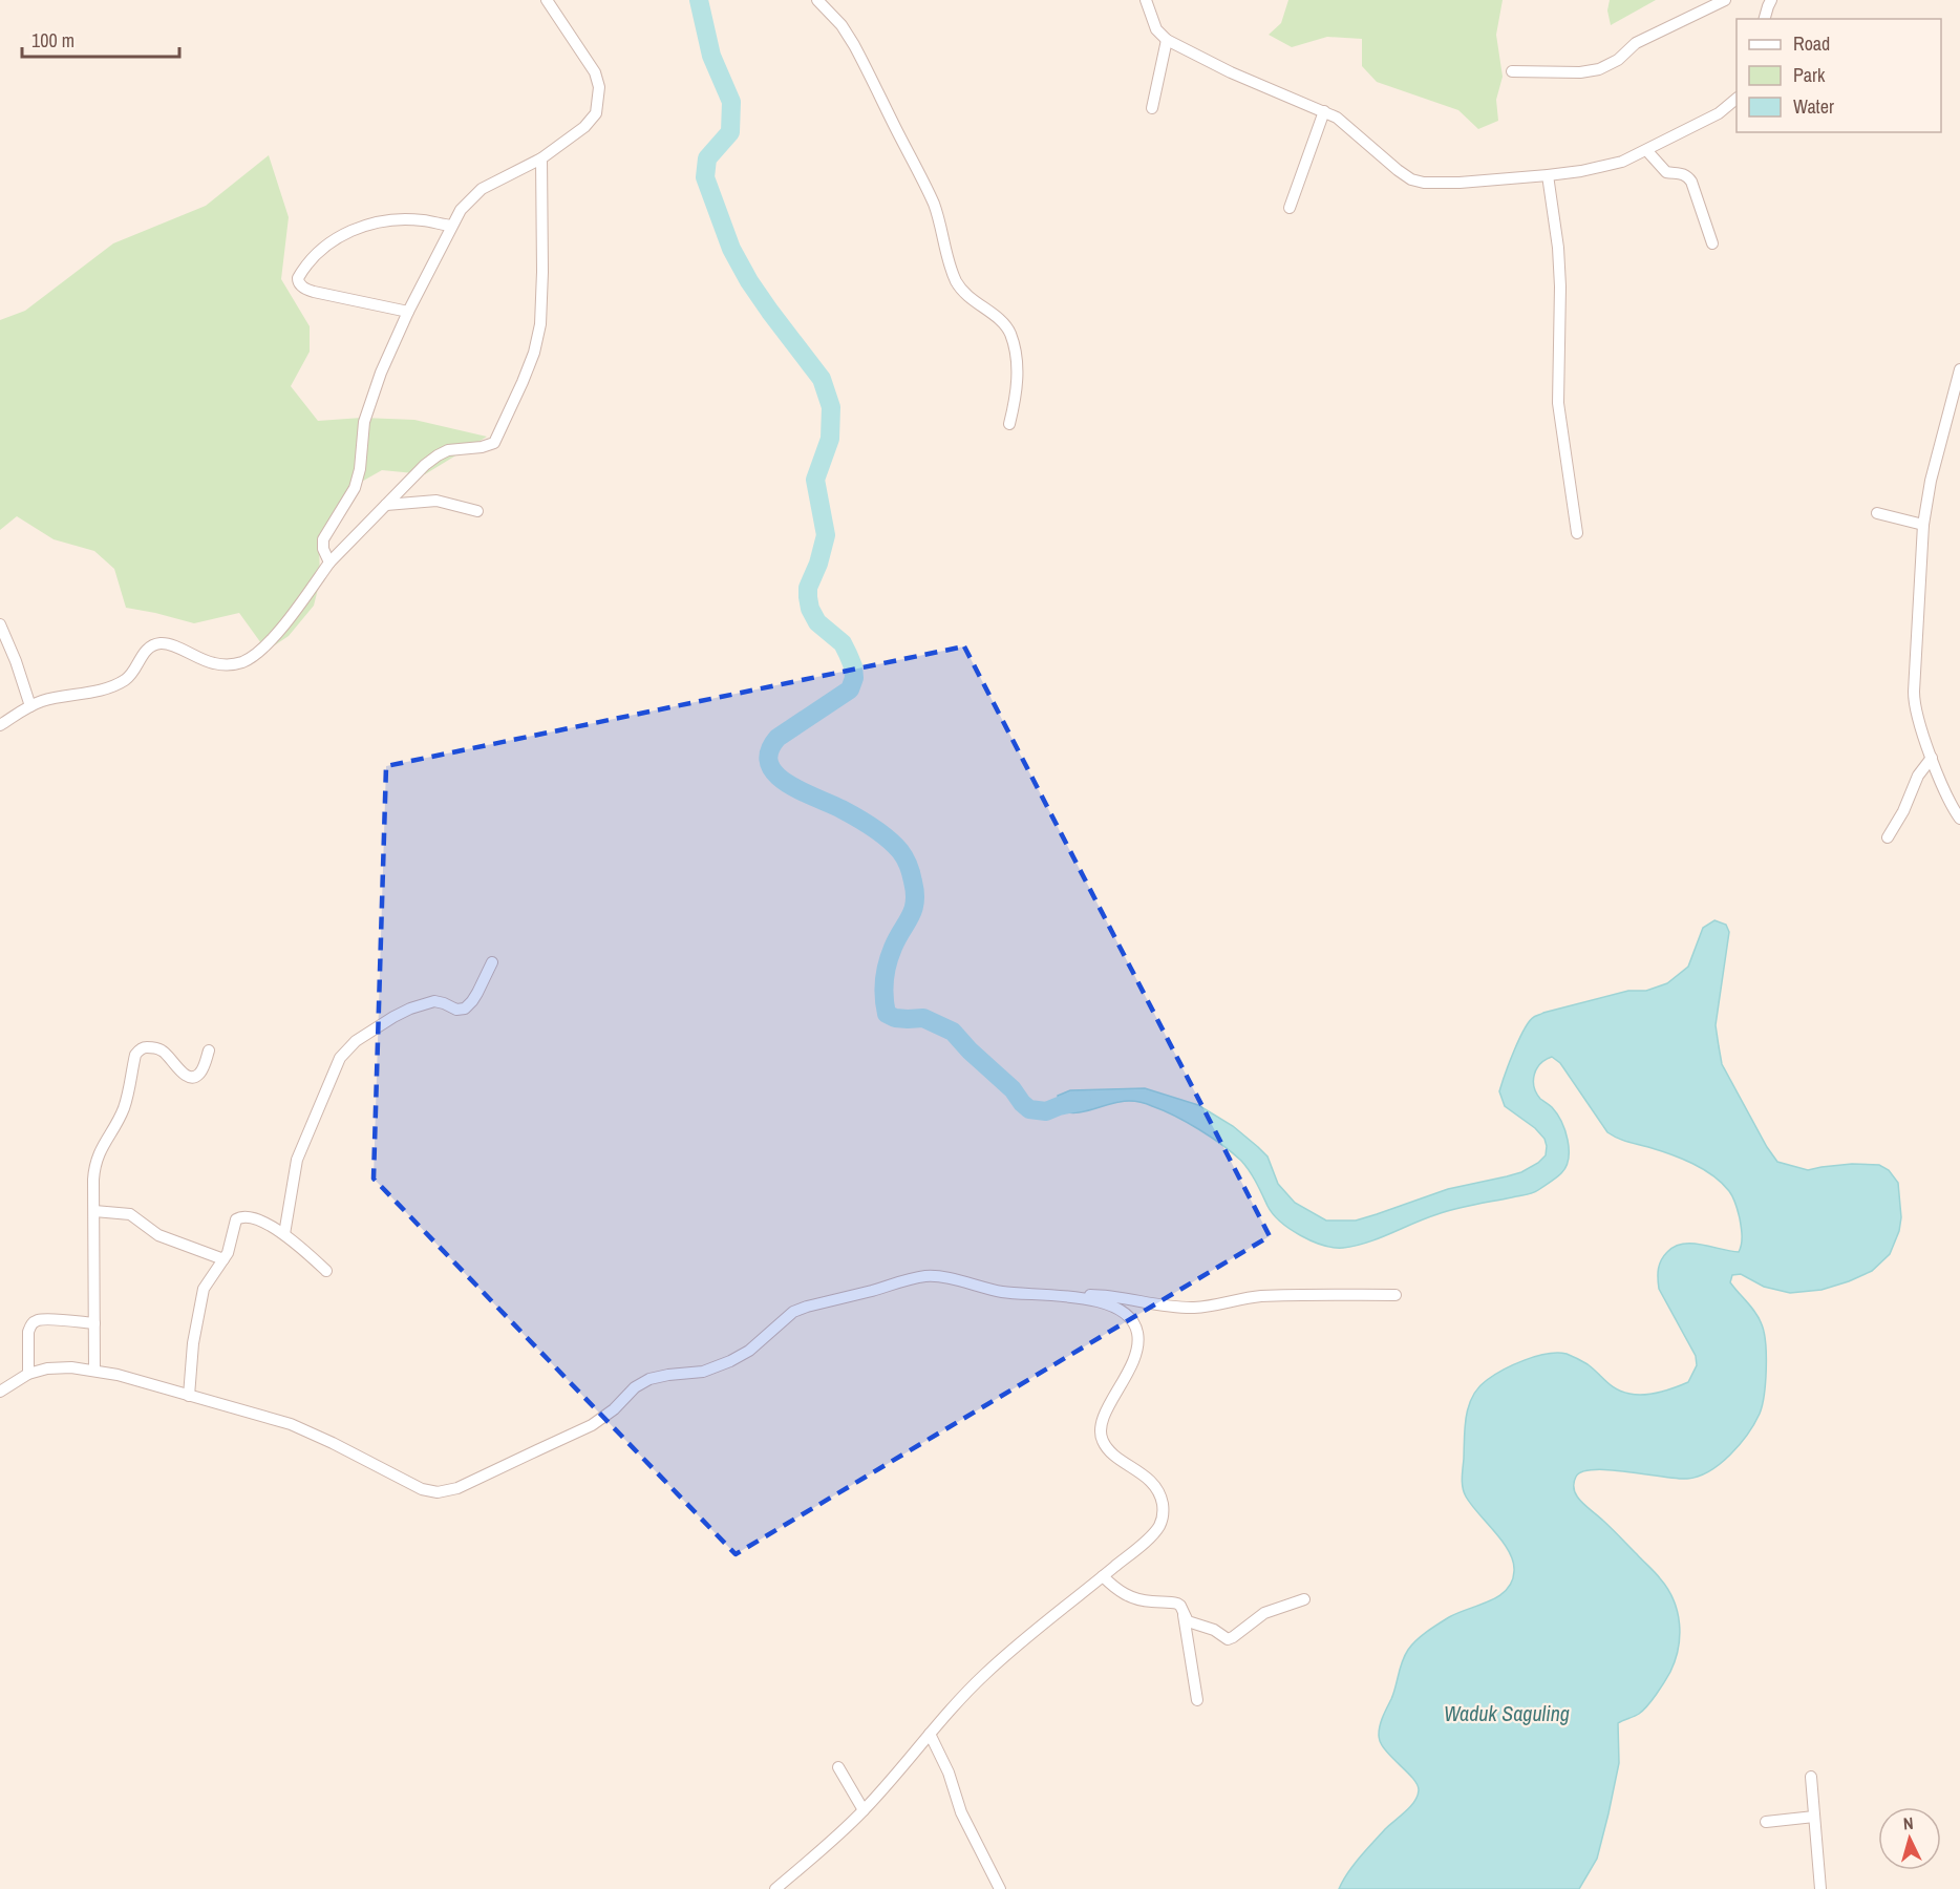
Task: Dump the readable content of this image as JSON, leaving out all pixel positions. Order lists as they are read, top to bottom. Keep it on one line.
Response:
{"water":["Waduk Saguling"],"legend":["Road","Park","Water"],"scale_bar":"100 m","north":"top"}
